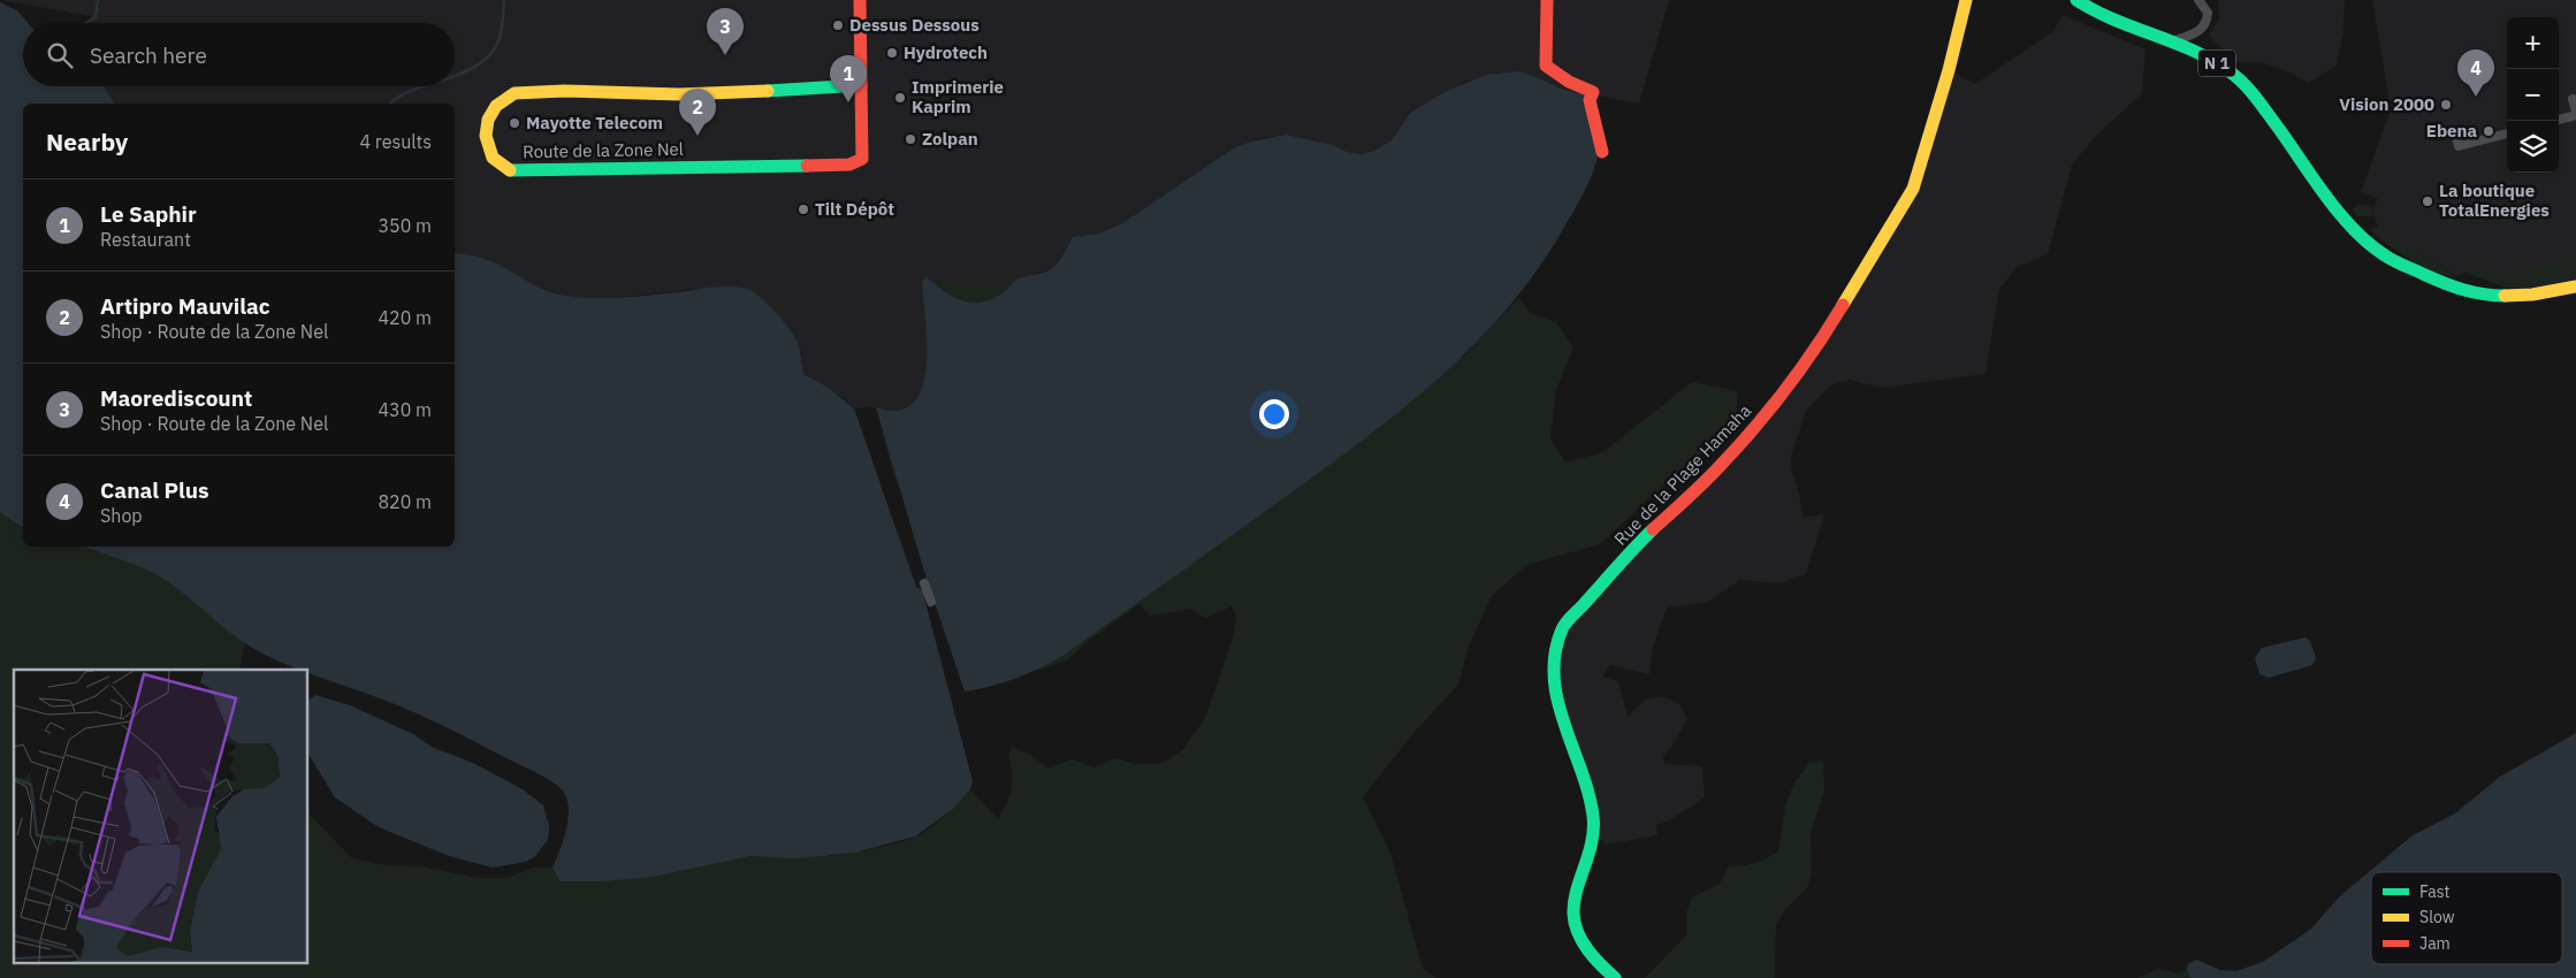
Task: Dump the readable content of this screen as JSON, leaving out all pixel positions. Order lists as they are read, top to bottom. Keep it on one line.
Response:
{"streets":{"street":["N 1","Route de la Zone Nel","Rue de la Plage Hamaha"]},"places":["Dessus Dessous","Hydrotech","Imprimerie Kaprim","Vision 2000","Mayotte Telecom","Ebena","Zolpan","La boutique TotalEnergies","Tilt Dépôt"],"legend":["Fast","Slow","Jam"],"page":{"pins":["3","4","1","2"],"map_buttons":["+","−"],"search":"Search here","heading":["Nearby","4 results"],"list":[{"mark":"1","name":"Le Saphir","note":"Restaurant","value":"350 m"},{"mark":"2","name":"Artipro Mauvilac","note":"Shop · Route de la Zone Nel","value":"420 m"},{"mark":"3","name":"Maorediscount","note":"Shop · Route de la Zone Nel","value":"430 m"},{"mark":"4","name":"Canal Plus","note":"Shop","value":"820 m"}]}}
